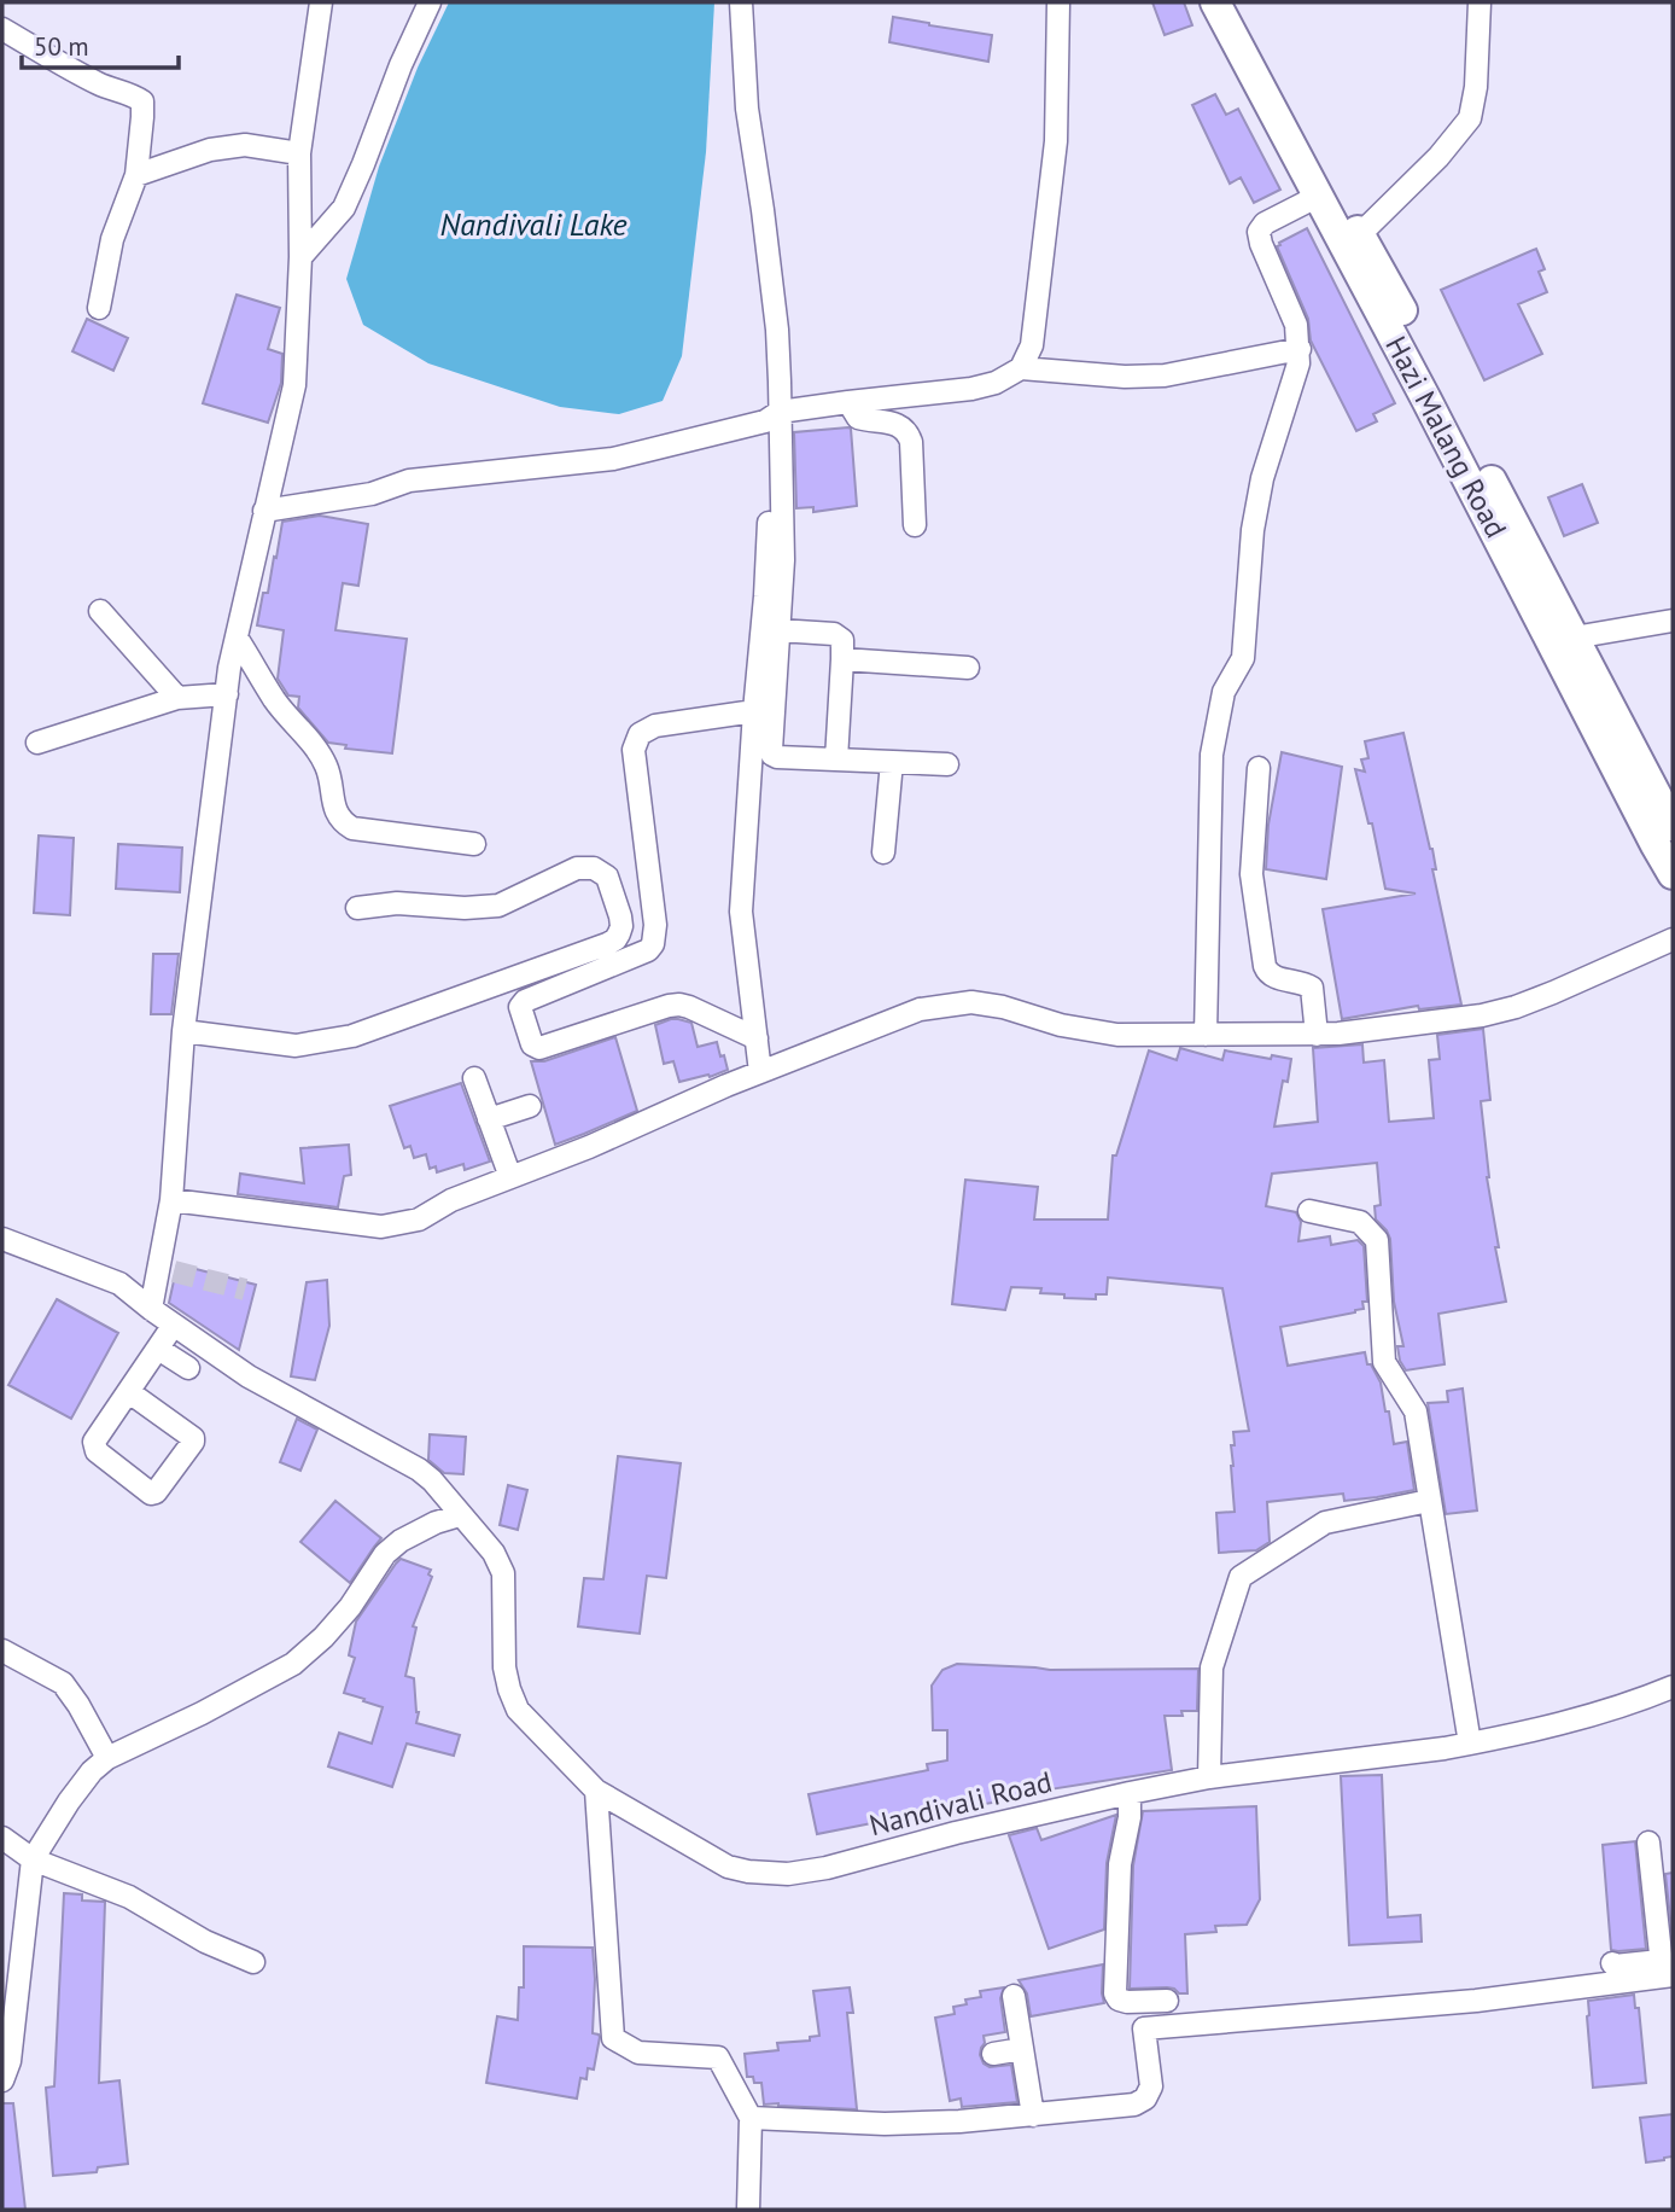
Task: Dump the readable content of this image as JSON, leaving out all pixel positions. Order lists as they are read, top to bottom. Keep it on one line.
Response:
{"streets":{"main road":["Hazi Malang Road"],"street":["Nandivali Road"]},"water":["Nandivali Lake"],"scale_bar":"50 m"}
